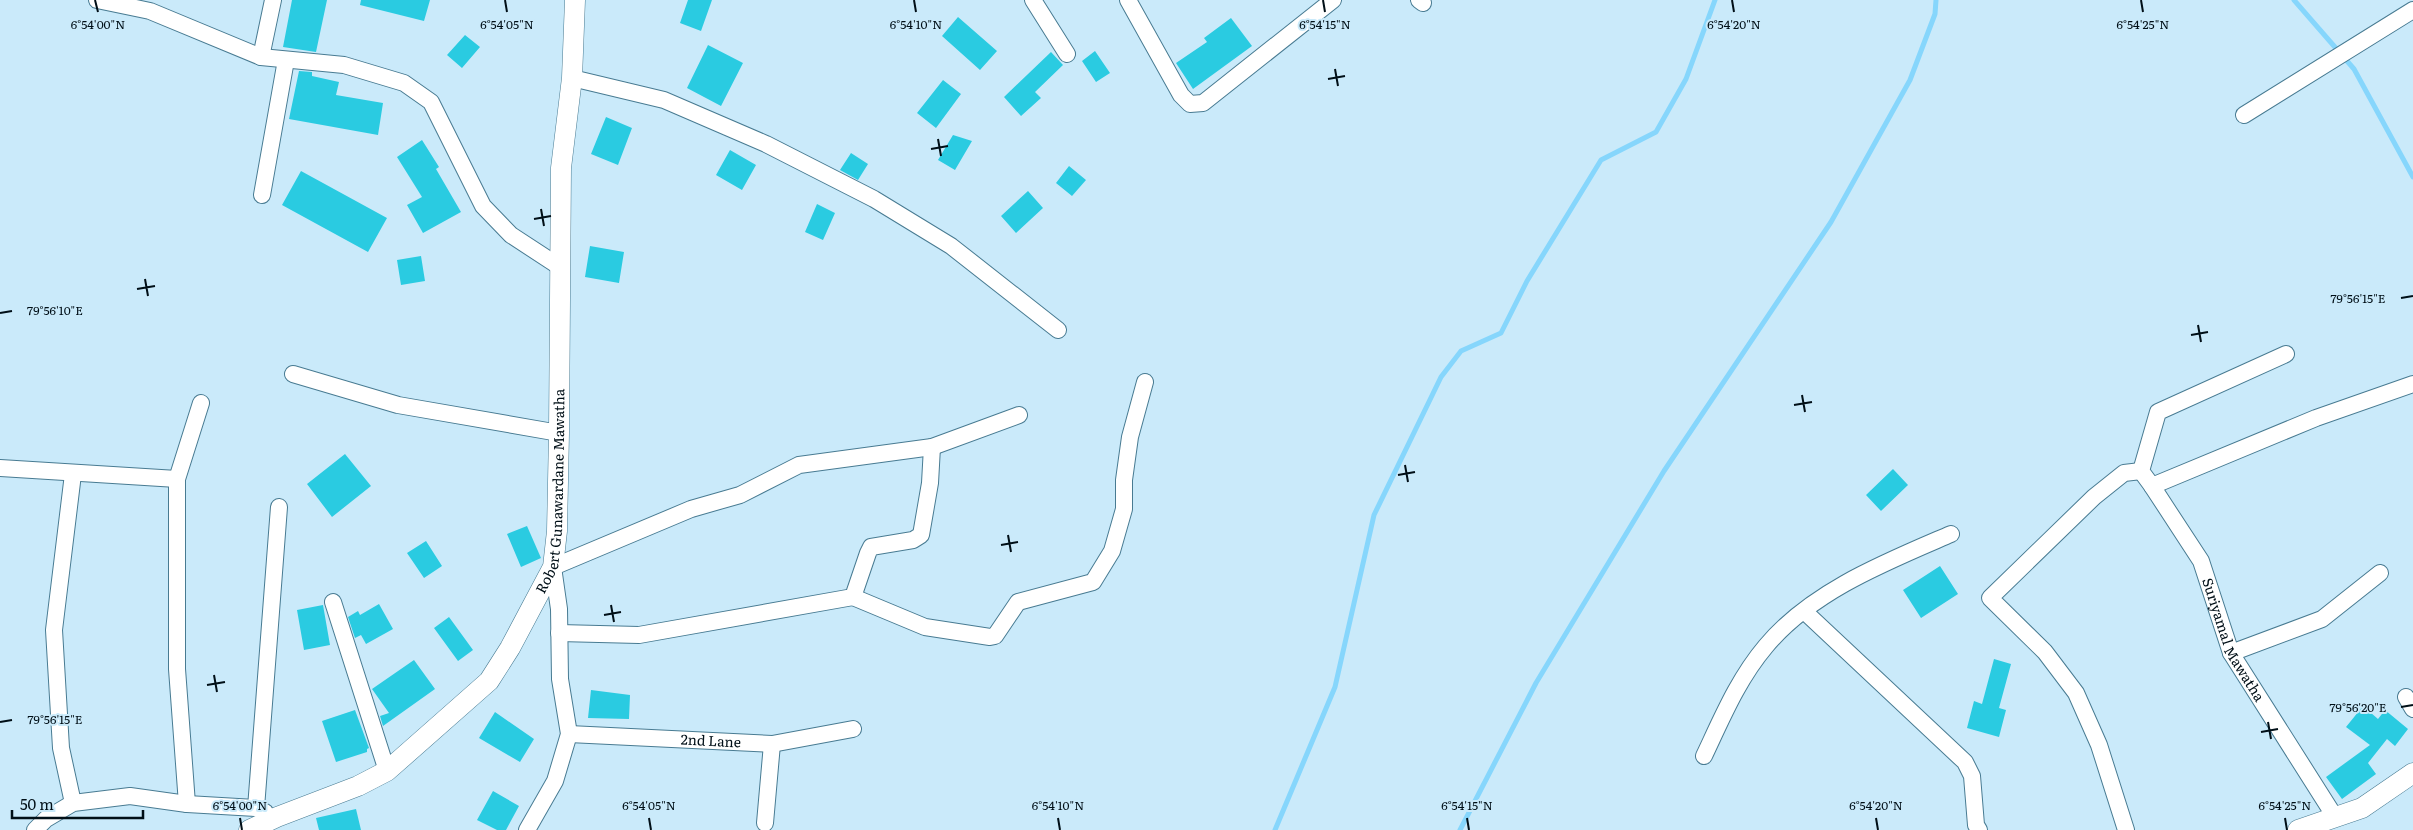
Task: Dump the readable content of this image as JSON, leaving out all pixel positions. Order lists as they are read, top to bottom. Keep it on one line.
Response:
{"streets":{"street":["Robert Gunawardane Mawatha","Suriyamal Mawatha","2nd Lane"]},"scale_bar":"50 m","coordinates":["6°54'05\"N","6°54'10\"N","6°54'15\"N","6°54'25\"N","6°54'00\"N","6°54'20\"N","79°56'15\"E","79°56'10\"E","79°56'20\"E"]}
